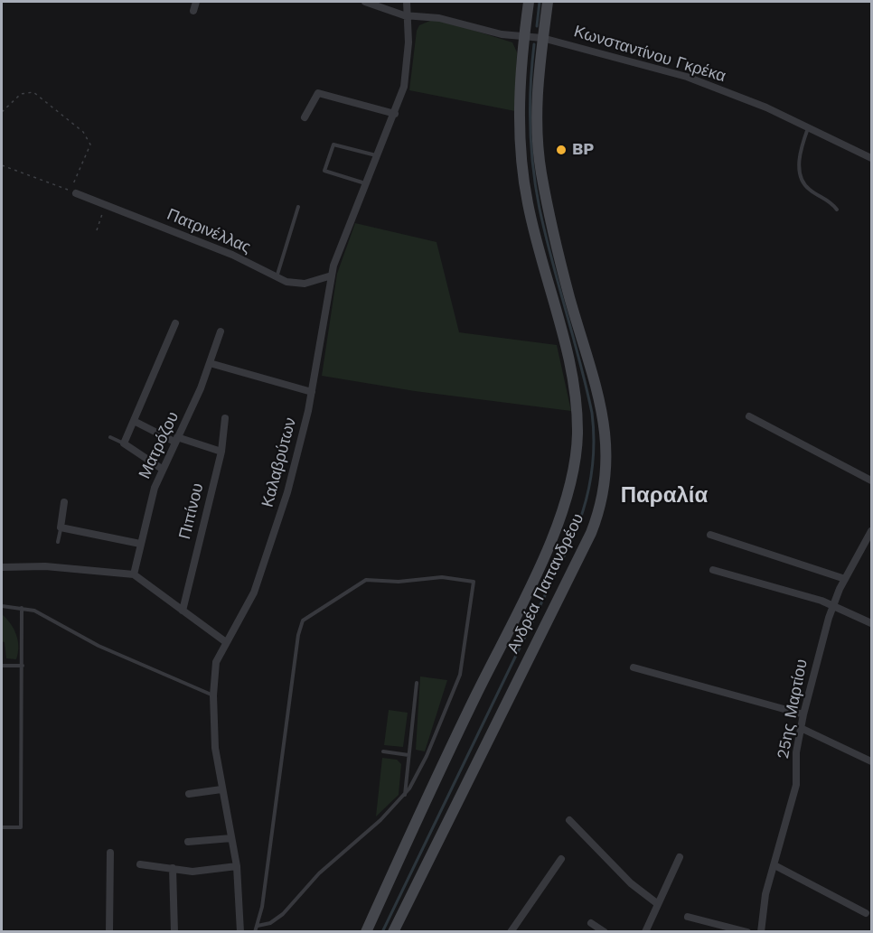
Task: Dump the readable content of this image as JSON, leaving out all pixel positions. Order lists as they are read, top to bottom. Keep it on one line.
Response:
{"streets":{"main road":["Ανδρέα Παπανδρέου"],"street":["Κωνσταντίνου Γκρέκα","Πατρινέλλας","Ματρόζου","Καλαβρύτων","Πιπίνου","25ης Μαρτίου"]},"crossings":[["Κωνσταντίνου Γκρέκα","Καλαβρύτων"],["Κωνσταντίνου Γκρέκα","Ανδρέα Παπανδρέου"],["Πατρινέλλας","Καλαβρύτων"]],"districts":["Παραλία"],"places":["BP"]}
